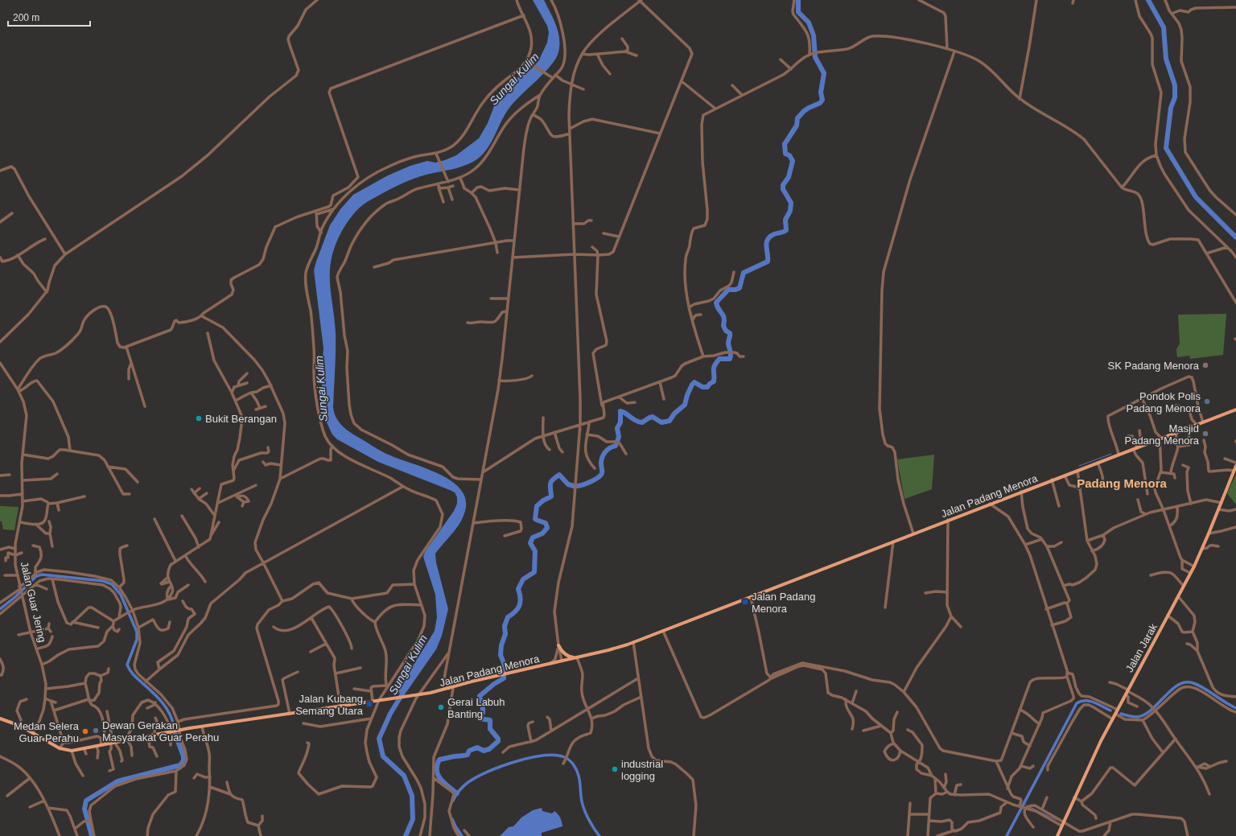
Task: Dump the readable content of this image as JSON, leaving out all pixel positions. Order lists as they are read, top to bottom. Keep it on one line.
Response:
{"streets":{"main road":["Jalan Padang Menora","Jalan Jarak"],"street":["Jalan Guar Jering"]},"districts":["Padang Menora"],"water":["Sungai Kulim"],"places":{"other":["SK Padang Menora","Pondok Polis Padang Menora","Bukit Berangan","Masjid Padang Menora","Gerai Labuh Banting","Dewan Gerakan Masyarakat Guar Perahu","Medan Selera Guar Perahu","industrial logging"],"transit":["Jalan Padang Menora","Jalan Kubang Semang Utara"]},"scale_bar":"200 m"}
